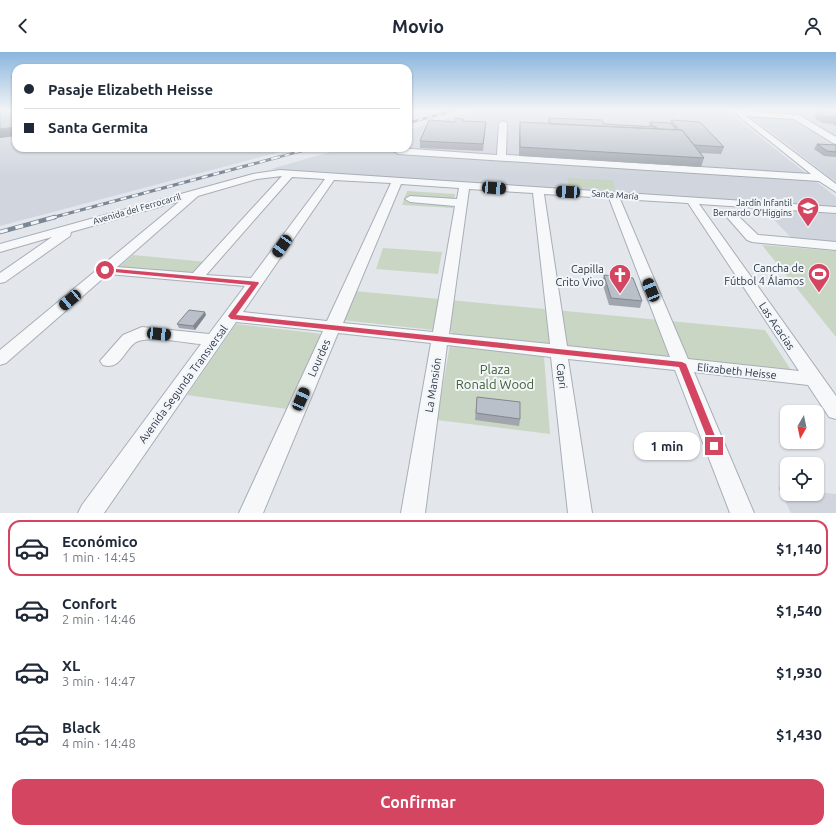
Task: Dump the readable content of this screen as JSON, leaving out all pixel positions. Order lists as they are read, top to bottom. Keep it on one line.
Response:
{"streets":{"street":["Santa María","Avenida del Ferrocarril","Las Acacias","Lourdes","Elizabeth Heisse","Capri","Avenida Segunda Transversal","La Mansión"]},"crossings":[["Santa María","Avenida del Ferrocarril"],["Santa María","Las Acacias"],["Santa María","Lourdes"],["Santa María","Capri"],["Santa María","Avenida Segunda Transversal"],["Santa María","La Mansión"],["Las Acacias","Elizabeth Heisse"],["Lourdes","Elizabeth Heisse"],["Elizabeth Heisse","Capri"],["Elizabeth Heisse","Avenida Segunda Transversal"],["Elizabeth Heisse","La Mansión"]],"parks":["Plaza Ronald Wood"],"places":{"school or university":["Jardín Infantil Bernardo O'Higgins"],"sports":["Cancha de Fútbol 4 Álamos"],"church":["Capilla Crito Vivo"]},"north":"bottom","page":{"header":"Movio","banner":["Pasaje Elizabeth Heisse","Santa Germita"],"bubble":"1 min","list":[{"name":"Económico","note":"1 min · 14:45","value":"$1,140"},{"name":"Confort","note":"2 min · 14:46","value":"$1,540"},{"name":"XL","note":"3 min · 14:47","value":"$1,930"},{"name":"Black","note":"4 min · 14:48","value":"$1,430"}],"buttons":"Confirmar"}}
